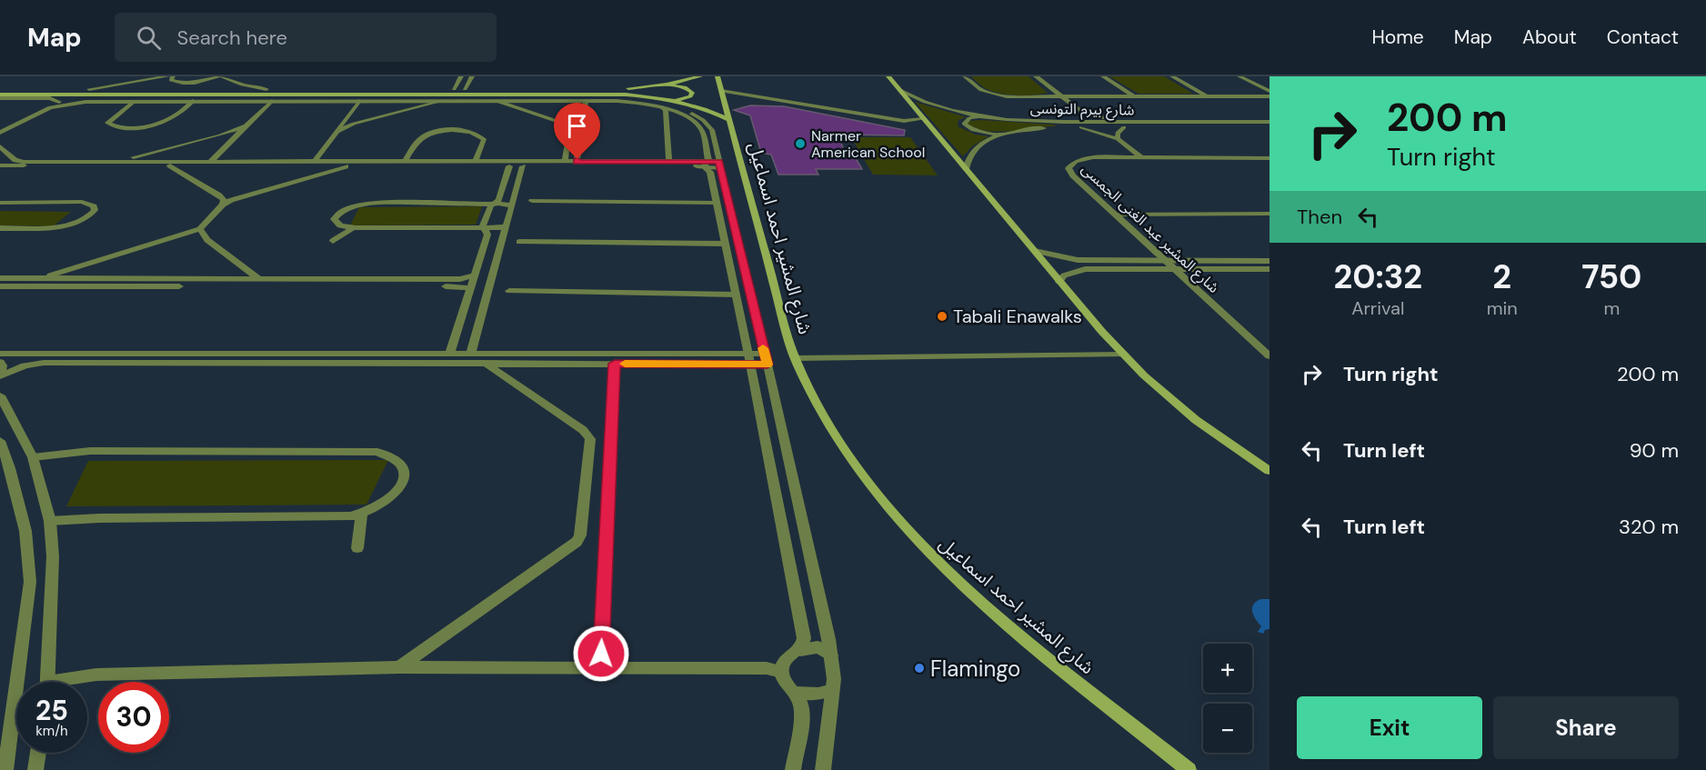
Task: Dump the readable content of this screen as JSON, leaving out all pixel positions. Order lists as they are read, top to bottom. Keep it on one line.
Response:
{"streets":{"main road":["شارع المشير احمد اسماعيل"],"street":["شارع بيرم التونسى","شارع المشير عبد الغنى الجمسى"]},"places":["Narmer American School","Tabali Enawalks","Flamingo"],"page":{"header":"Map","search":"Search here","nav":["Home","Map","About","Contact"],"turn":["200 m","Turn right"],"then":"Then","eta":["20:32","Arrival","2","min","750","m"],"list":[{"name":"Turn right","value":"200 m"},{"name":"Turn left","value":"90 m"},{"name":"Turn left","value":"320 m"}],"map_buttons":["+","−"],"speed":"25 km/h","limit":"30","buttons":["Exit","Share"]}}
